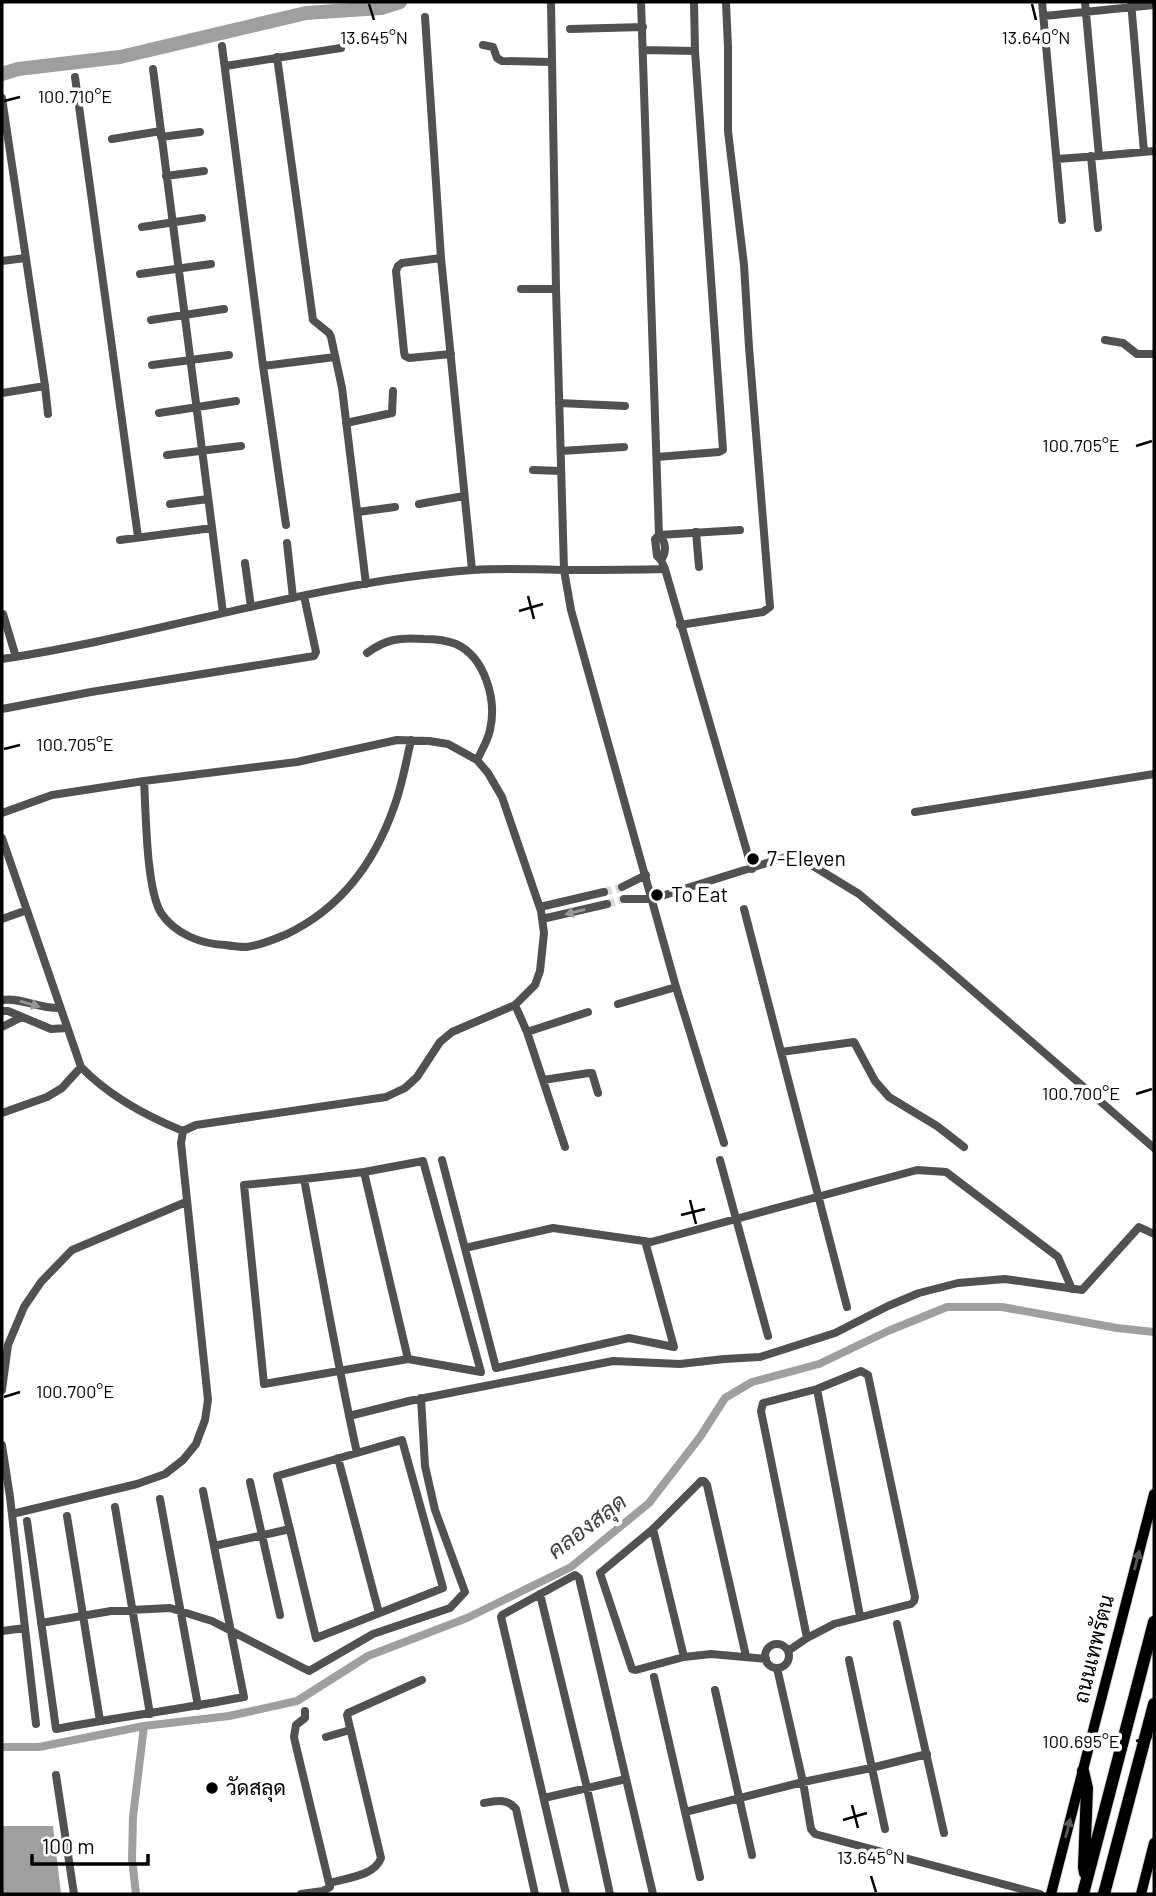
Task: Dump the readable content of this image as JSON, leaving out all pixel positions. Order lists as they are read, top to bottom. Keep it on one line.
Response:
{"streets":{"main road":["ถนนเทพรัตน"]},"one_way":["ถนนเทพรัตน"],"water":["คลองสลุด"],"places":["7-Eleven","To Eat","วัดสลุด"],"scale_bar":"100 m","coordinates":["13.645°N","13.640°N","100.710°E","100.705°E","100.700°E","100.695°E"]}
